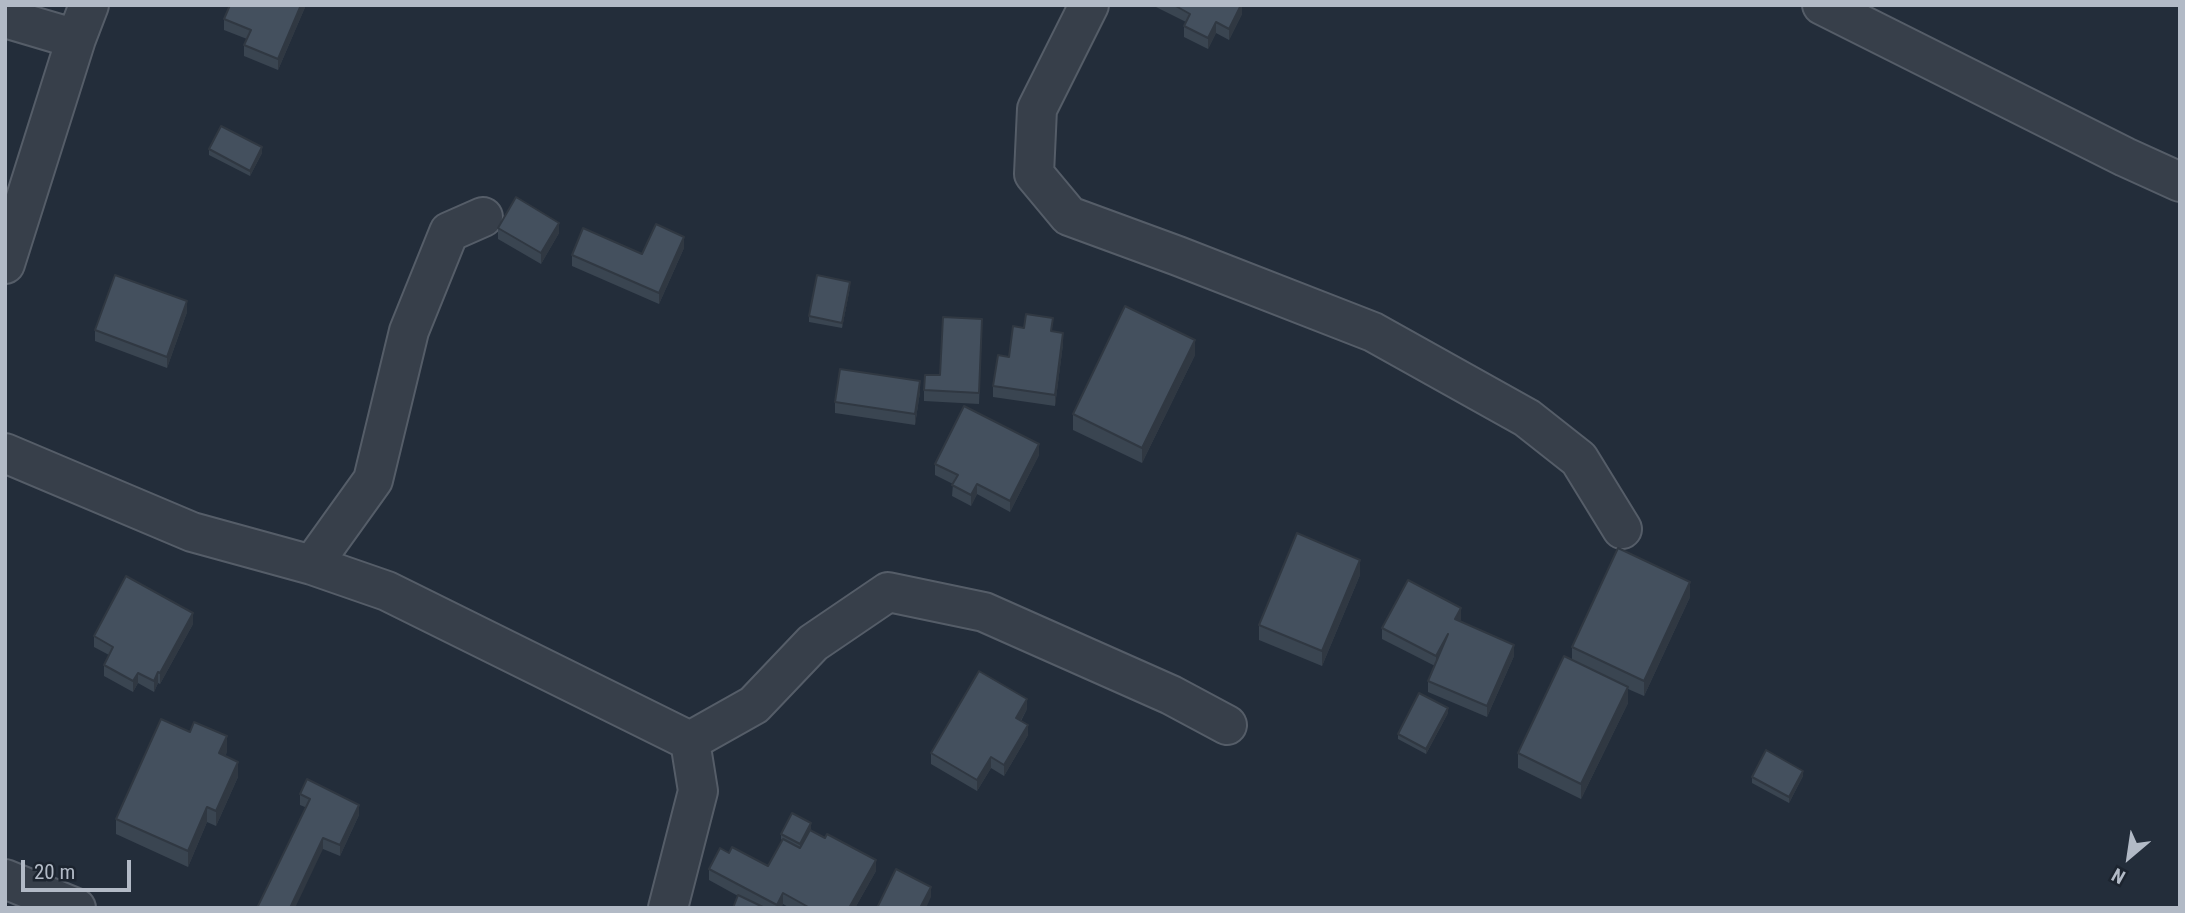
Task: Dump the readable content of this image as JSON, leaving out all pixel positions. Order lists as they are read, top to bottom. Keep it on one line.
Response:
{"scale_bar":"20 m","north":"bottom left"}
